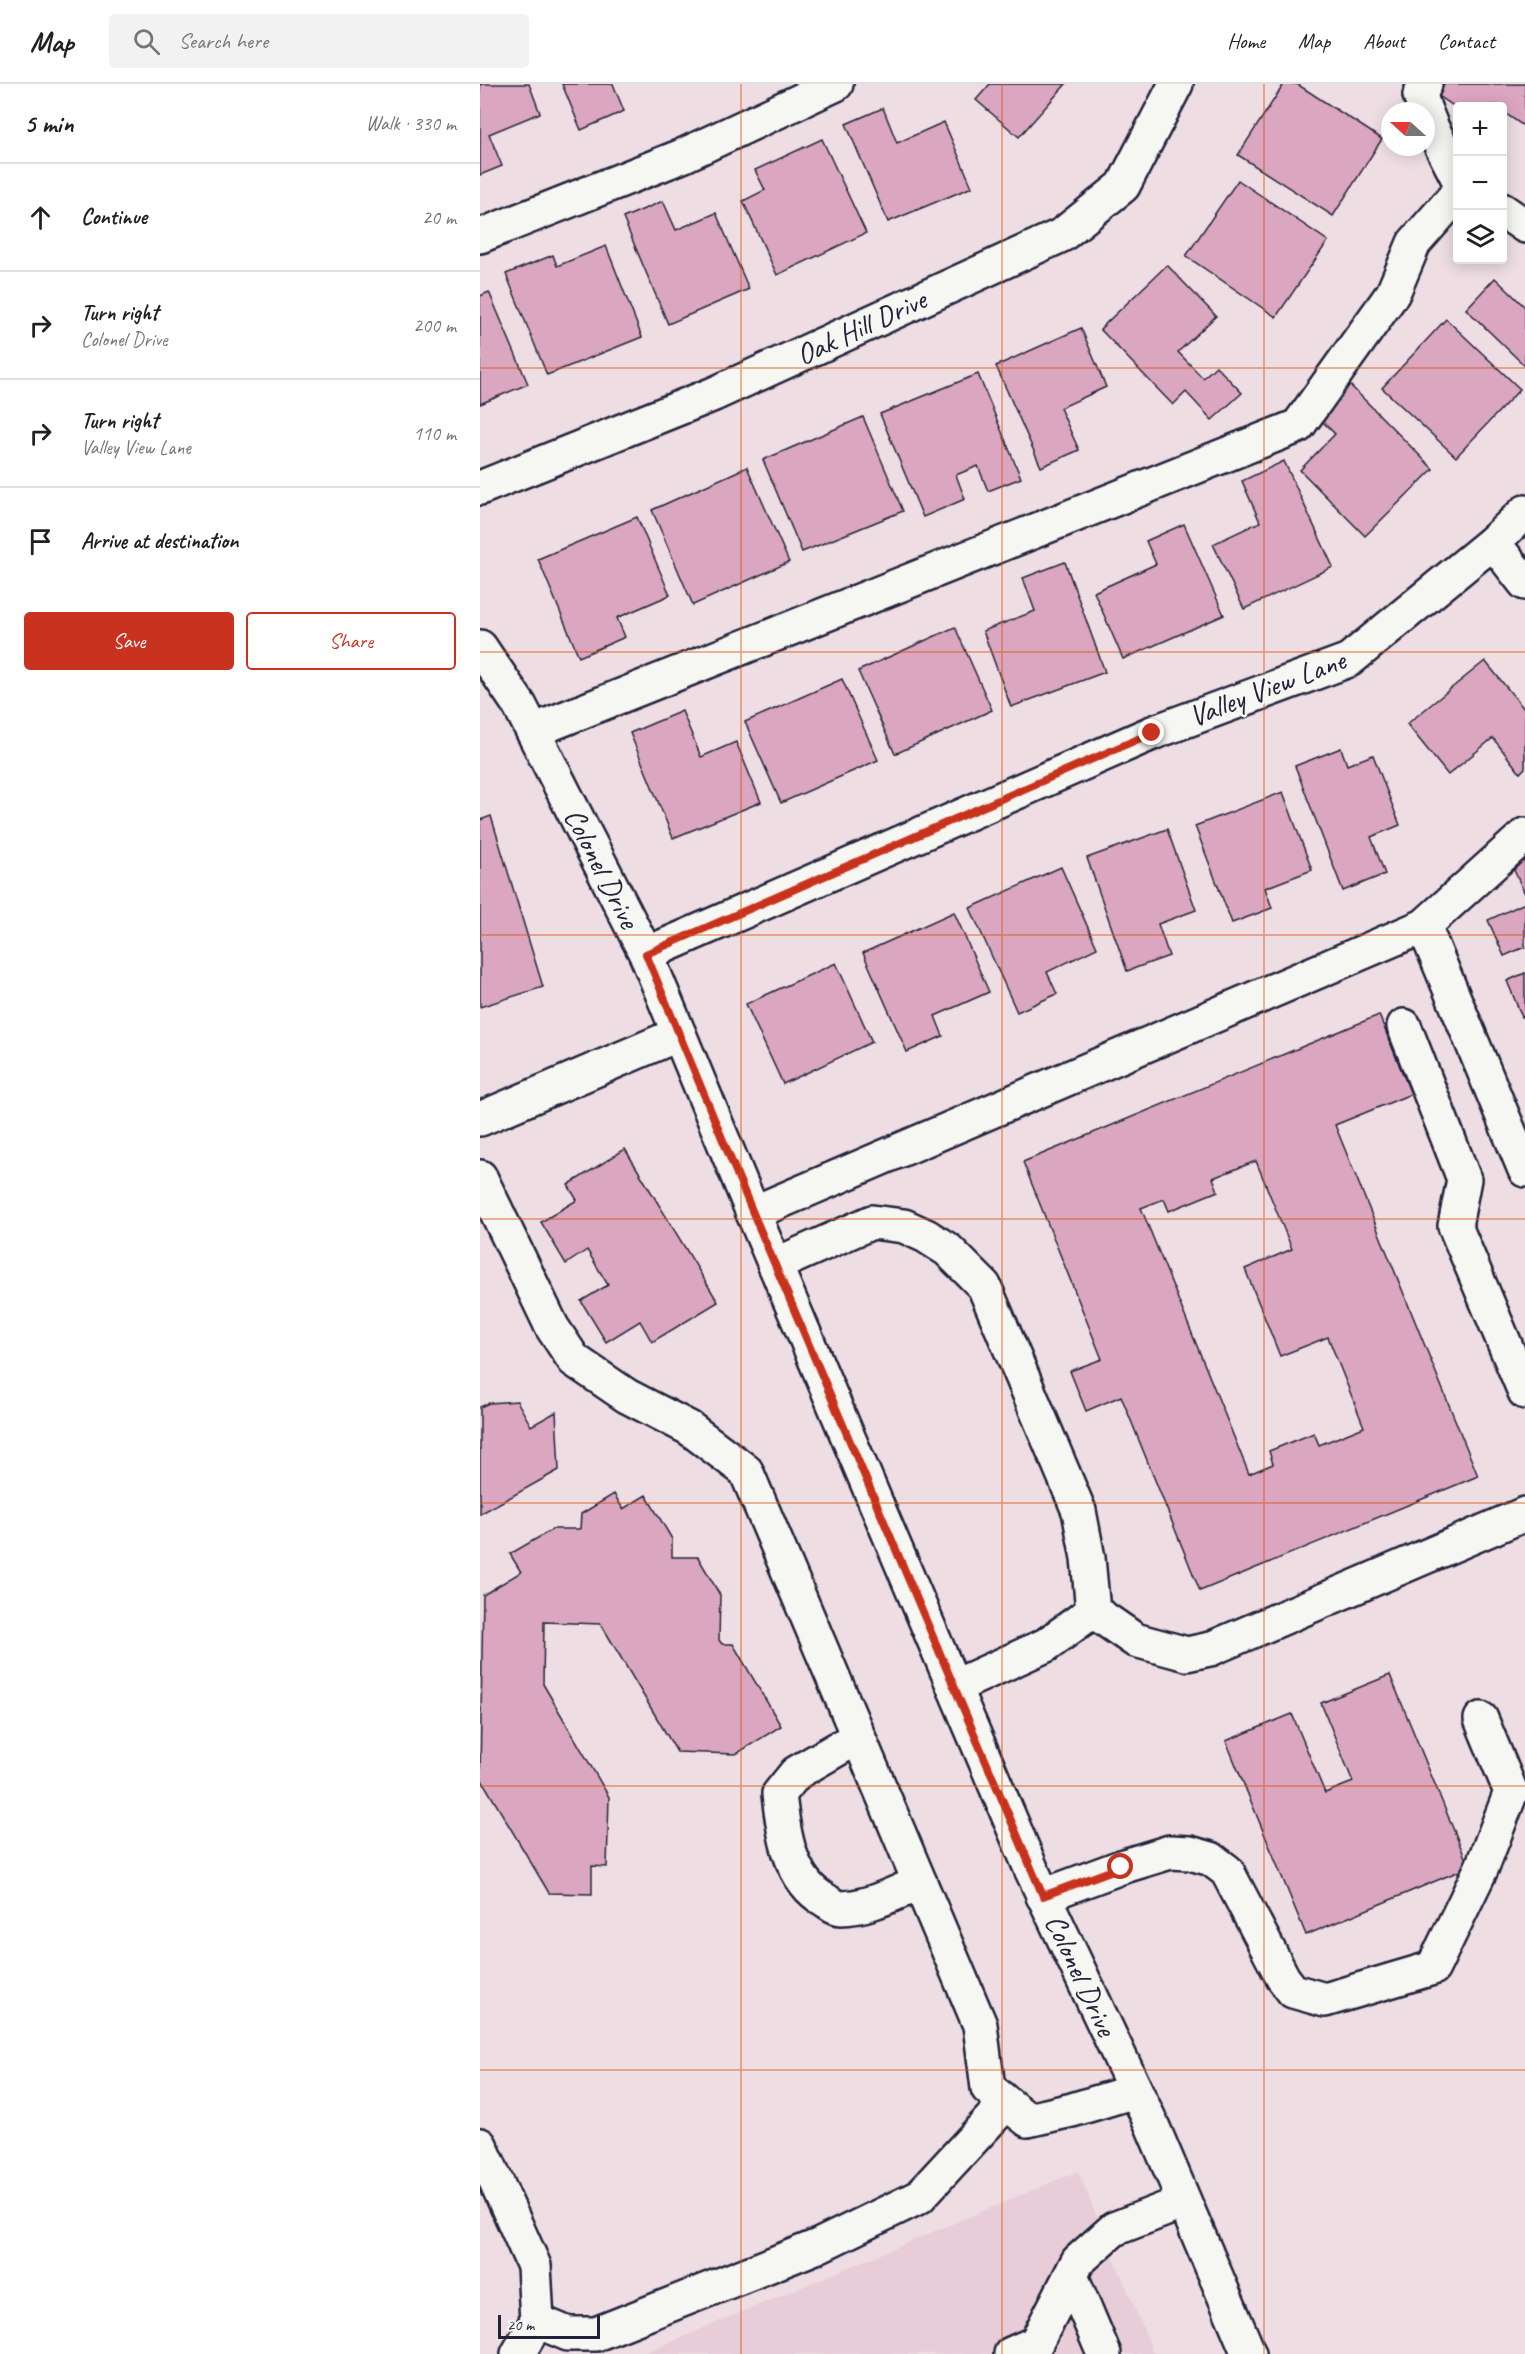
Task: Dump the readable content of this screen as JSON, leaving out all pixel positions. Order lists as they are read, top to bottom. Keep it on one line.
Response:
{"streets":{"street":["Oak Hill Drive","Valley View Lane","Colonel Drive"]},"crossings":[["Valley View Lane","Colonel Drive"]],"scale_bar":"20 m","north":"left","page":{"header":"Map","search":"Search here","nav":["Home","Map","About","Contact"],"heading":["5 min","Walk · 330 m"],"map_buttons":["+","−"],"list":[["Continue","20 m"],["Turn right","Colonel Drive","200 m"],["Turn right","Valley View Lane","110 m"],"Arrive at destination"],"buttons":["Save","Share"],"scale":"20 m"}}
